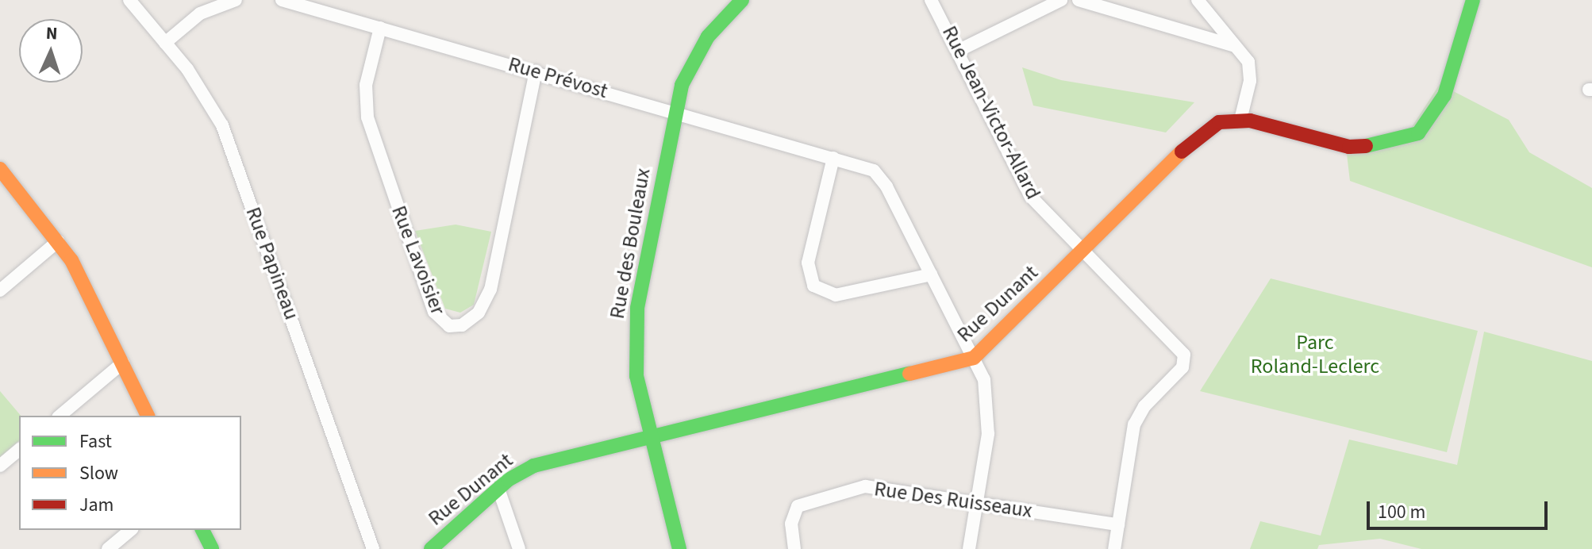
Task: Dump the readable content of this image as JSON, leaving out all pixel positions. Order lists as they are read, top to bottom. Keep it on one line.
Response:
{"streets":{"street":["Rue Prévost","Rue Jean-Victor-Allard","Rue des Bouleaux","Rue Lavoisier","Rue Papineau","Rue Dunant","Rue Des Ruisseaux"]},"crossings":[["Rue Prévost","Rue des Bouleaux"],["Rue Prévost","Rue Lavoisier"],["Rue Prévost","Rue Dunant"],["Rue Prévost","Rue Des Ruisseaux"],["Rue Jean-Victor-Allard","Rue Dunant"],["Rue Jean-Victor-Allard","Rue Des Ruisseaux"],["Rue des Bouleaux","Rue Dunant"]],"parks":["Parc Roland-Leclerc"],"legend":["Fast","Slow","Jam"],"scale_bar":"100 m","north":"top"}
